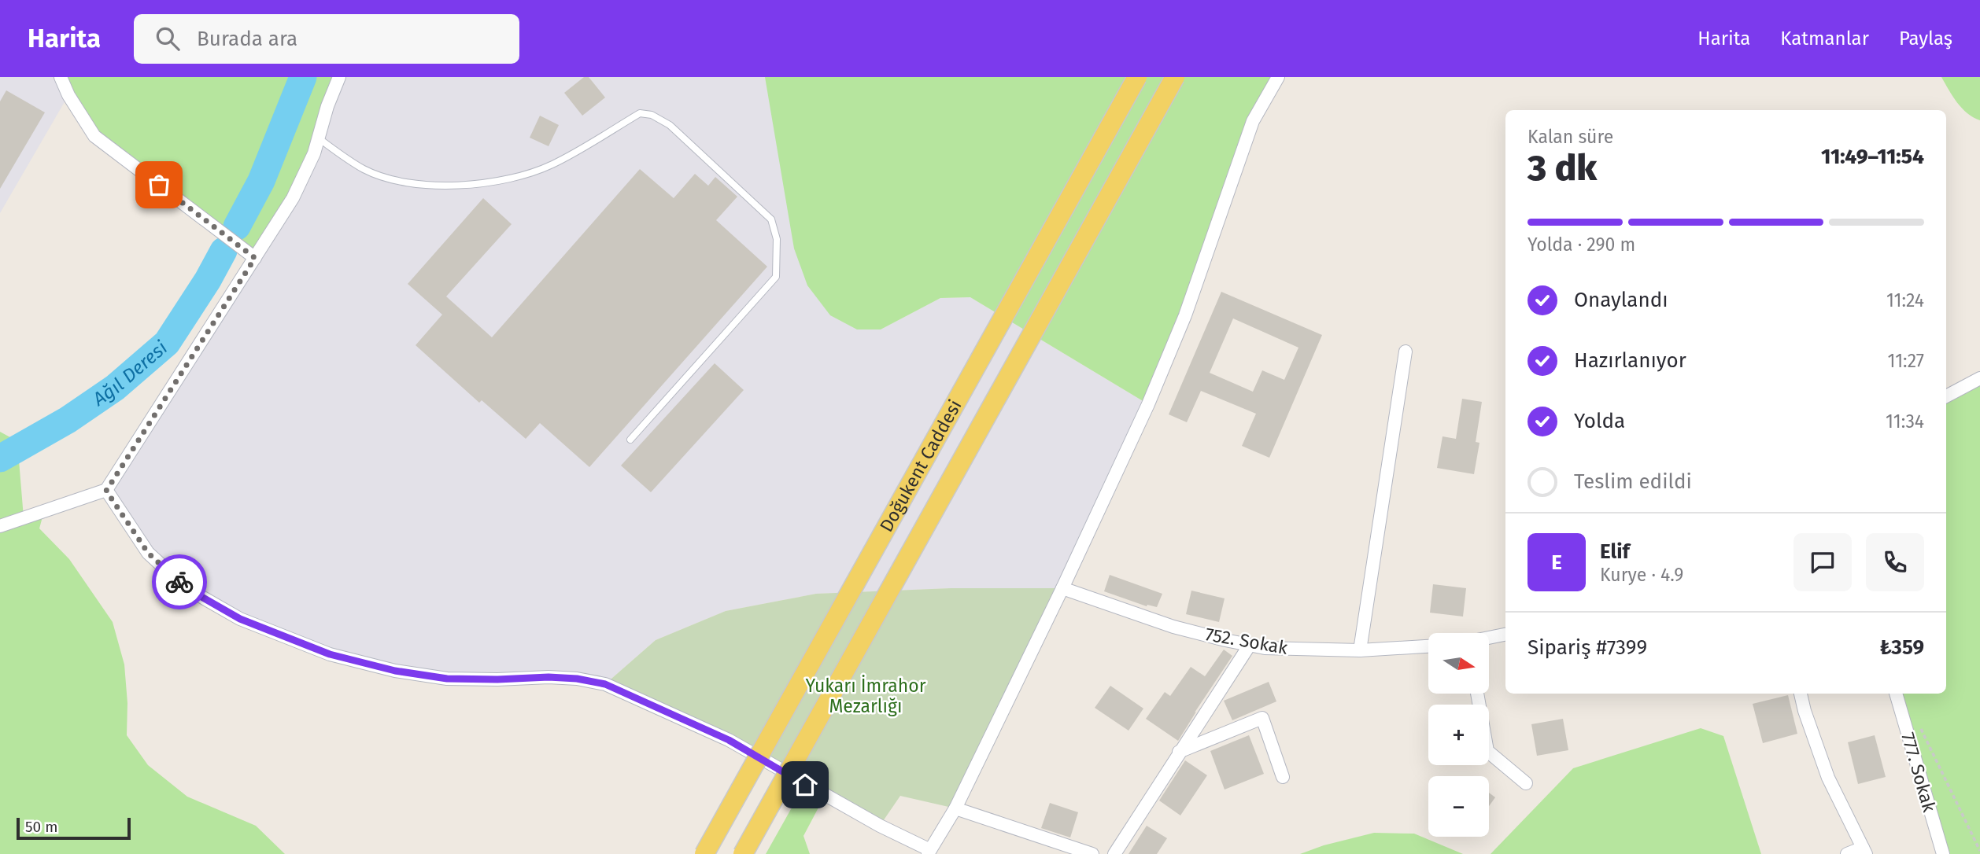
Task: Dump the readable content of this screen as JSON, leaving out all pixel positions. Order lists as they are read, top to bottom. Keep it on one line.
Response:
{"streets":{"main road":["Doğukent Caddesi"],"street":["752. Sokak","777. Sokak"]},"water":["Ağıl Deresi"],"parks":["Yukarı İmrahor Mezarlığı"],"scale_bar":"50 m","north":"right","page":{"header":"Harita","search":"Burada ara","nav":["Harita","Katmanlar","Paylaş"],"heading":["3 dk","Kalan süre","11:49–11:54"],"panel":["Elif","Kurye · 4.9","Sipariş #7399","₺359"],"bar":"Yolda · 290 m","list":[["Onaylandı","11:24"],["Hazırlanıyor","11:27"],["Yolda","11:34"],"Teslim edildi"],"round":"E","map_buttons":["+","−"],"scale":"50 m"}}
